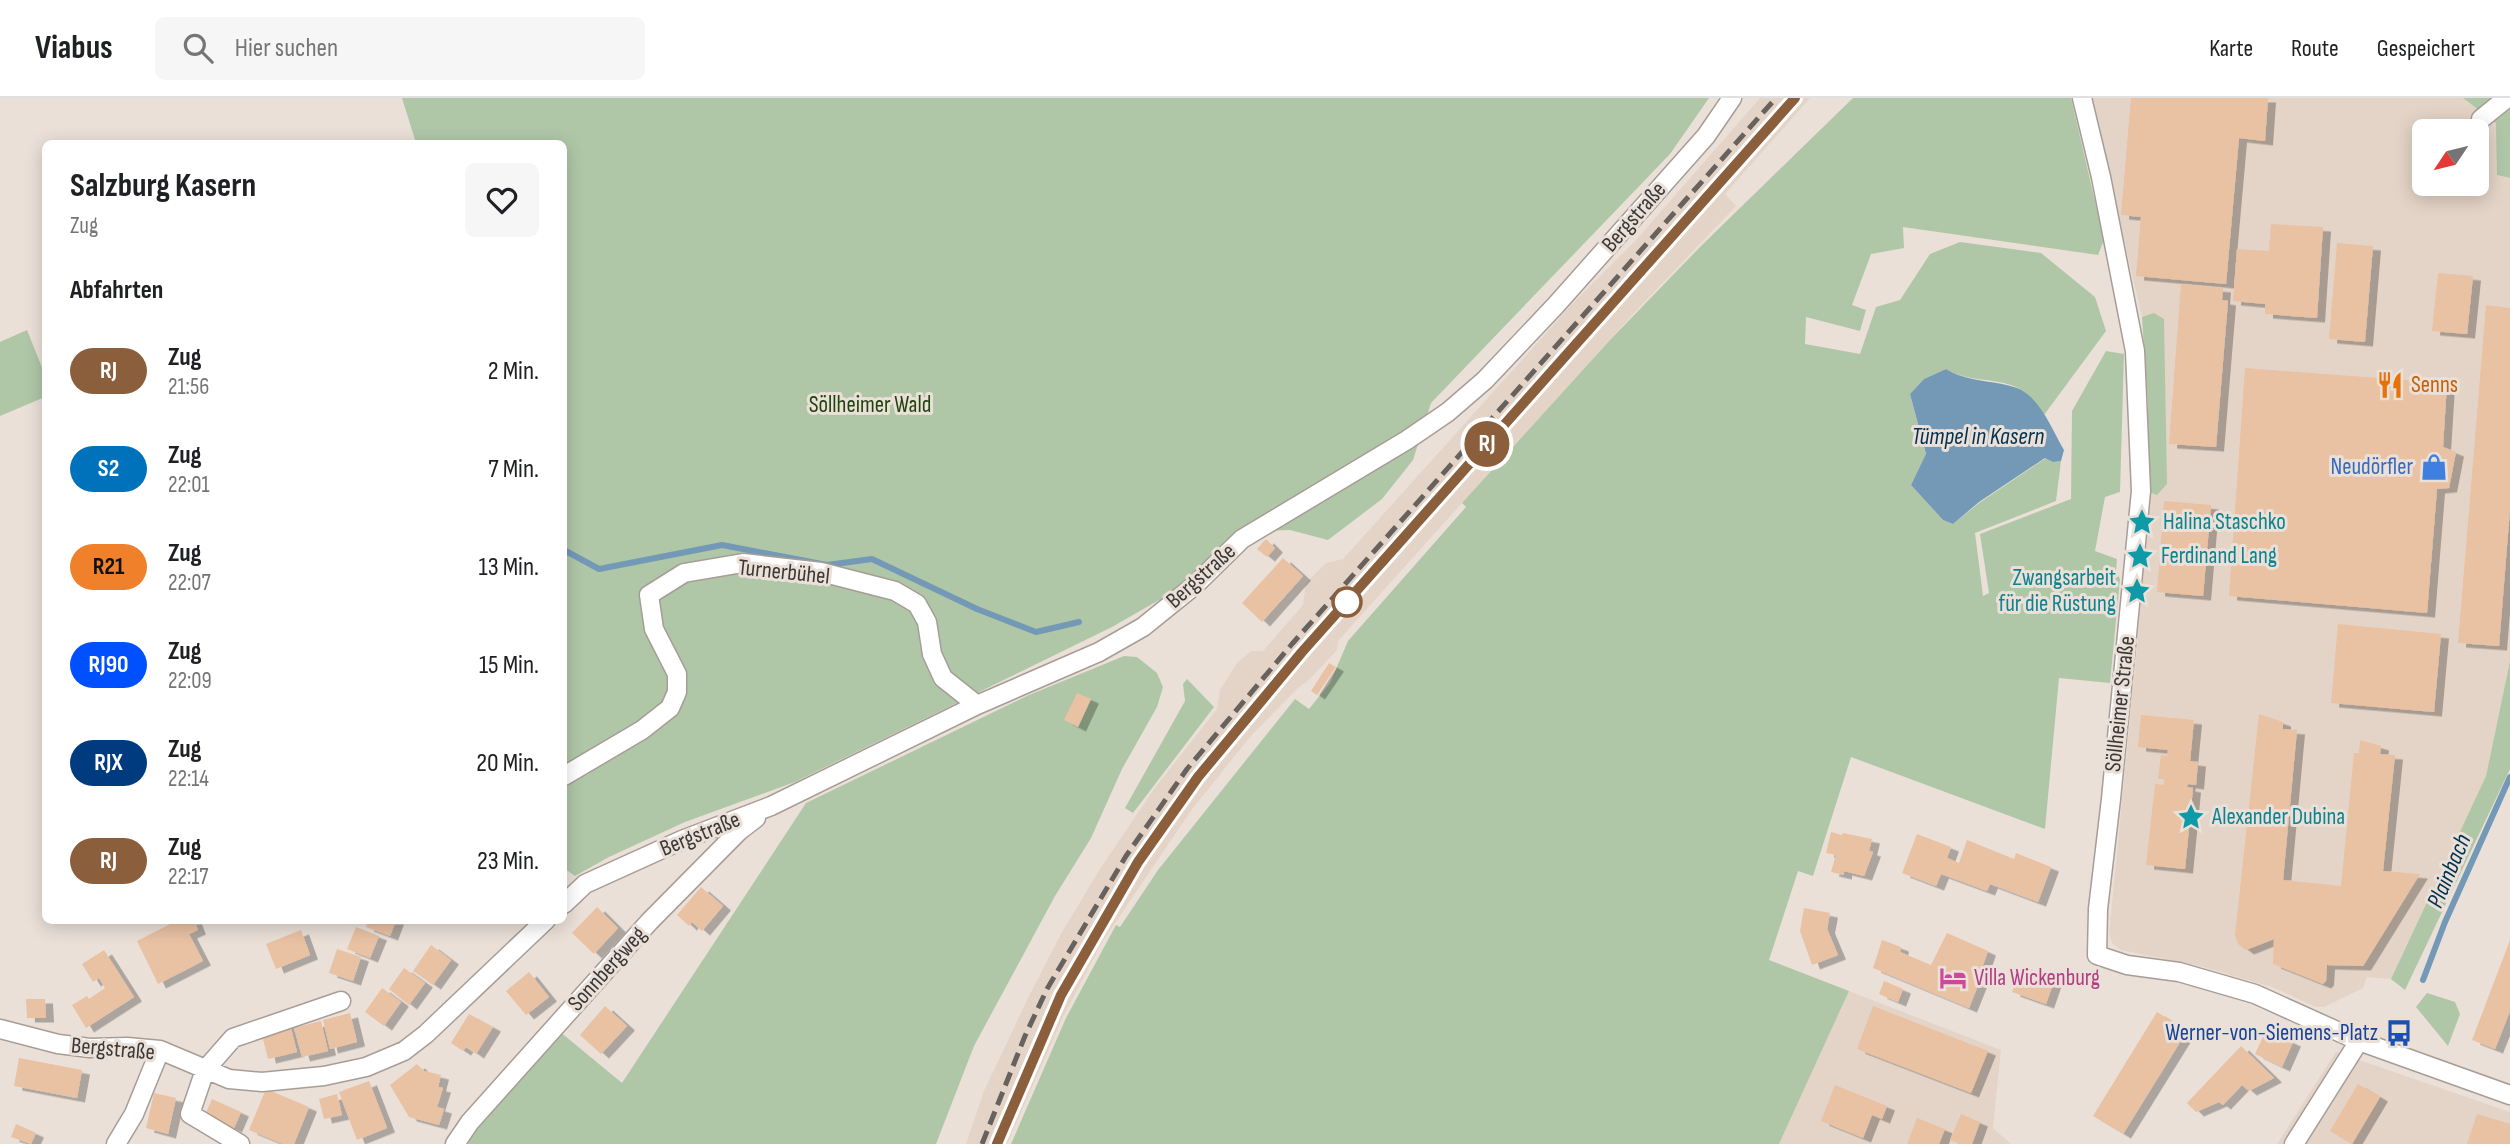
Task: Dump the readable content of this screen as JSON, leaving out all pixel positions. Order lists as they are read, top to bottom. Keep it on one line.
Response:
{"streets":{"street":["Bergstraße","Turnerbühel","Söllheimer Straße","Sonnbergweg"]},"crossings":[["Bergstraße","Turnerbühel"],["Bergstraße","Sonnbergweg"]],"water":["Tümpel in Kasern","Plainbach"],"parks":["Söllheimer Wald"],"places":{"restaurant":["Senns"],"shop":["Neudörfler"],"place":["Halina Staschko","Ferdinand Lang","Zwangsarbeit für die Rüstung","Alexander Dubina"],"hotel":["Villa Wickenburg"],"bus stop":["Werner-von-Siemens-Platz"]},"north":"bottom left","page":{"header":"Viabus","search":"Hier suchen","nav":["Karte","Route","Gespeichert"],"on_map":"RJ","heading":[["Salzburg Kasern","Zug"],"Abfahrten"],"list":[{"mark":"RJ","name":"Zug","note":"21:56","value":"2 Min."},{"mark":"S2","name":"Zug","note":"22:01","value":"7 Min."},{"mark":"R21","name":"Zug","note":"22:07","value":"13 Min."},{"mark":"RJ90","name":"Zug","note":"22:09","value":"15 Min."},{"mark":"RJX","name":"Zug","note":"22:14","value":"20 Min."},{"mark":"RJ","name":"Zug","note":"22:17","value":"23 Min."}]}}
